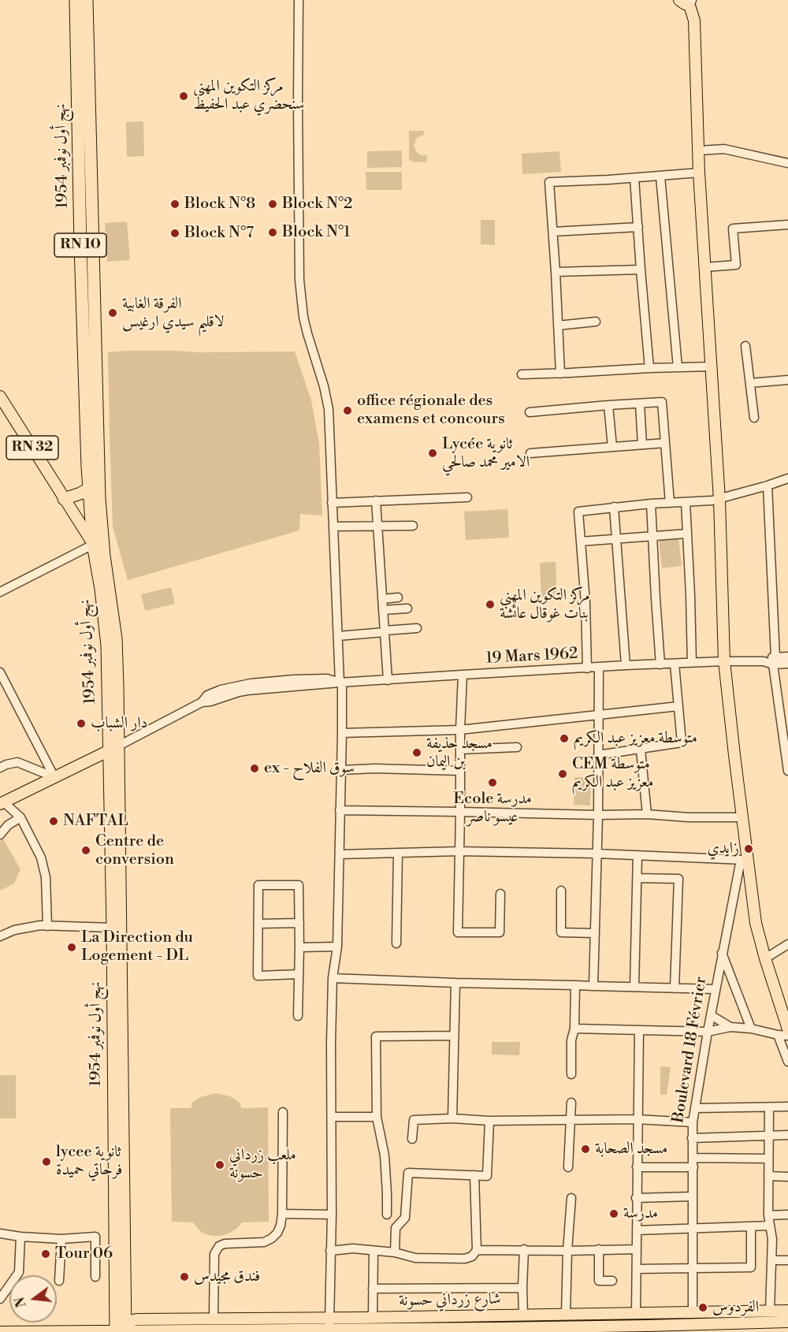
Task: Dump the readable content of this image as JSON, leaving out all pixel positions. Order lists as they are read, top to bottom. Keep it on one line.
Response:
{"streets":{"highway":["نهج أول نوفمبر 1954","RN 10"],"main road":["RN 32","Boulevard 18 Février","شارع زرداني حسونة"],"street":["19 Mars 1962"]},"crossings":[["نهج أول نوفمبر 1954","RN 32"],["نهج أول نوفمبر 1954","19 Mars 1962"],["نهج أول نوفمبر 1954","شارع زرداني حسونة"],["Boulevard 18 Février","شارع زرداني حسونة"]],"places":["مركز التكوين المهني سنحضري عبد الحفيظ","Block N°8","Block N°2","Block N°1","Block N°7","الفرقة الغابية لاقليم سيدي ارغيس","office régionale des examens et concours","Lycée ثانوية الامير محمد صالحي","مركز التكوين المهني بنات غوقال عائشة","دار الشباب","متوسطة معزيز عبد الكريم","مسجد حذيفة بن اليمان","ex - سوق الفلاح","CEM متوسطة معزيز عبد الكريم","Ecole مدرسة عيسو ناصر","NAFTAL","زايدي","Centre de conversion","La Direction du Logement - DL","مسجد الصحابة","lycee ثانوية فرحاتي حميدة","ملعب زرداني حسونة","مدرسة","Tour 06","فندق مجيدس","الفردوس"],"north":"left"}
